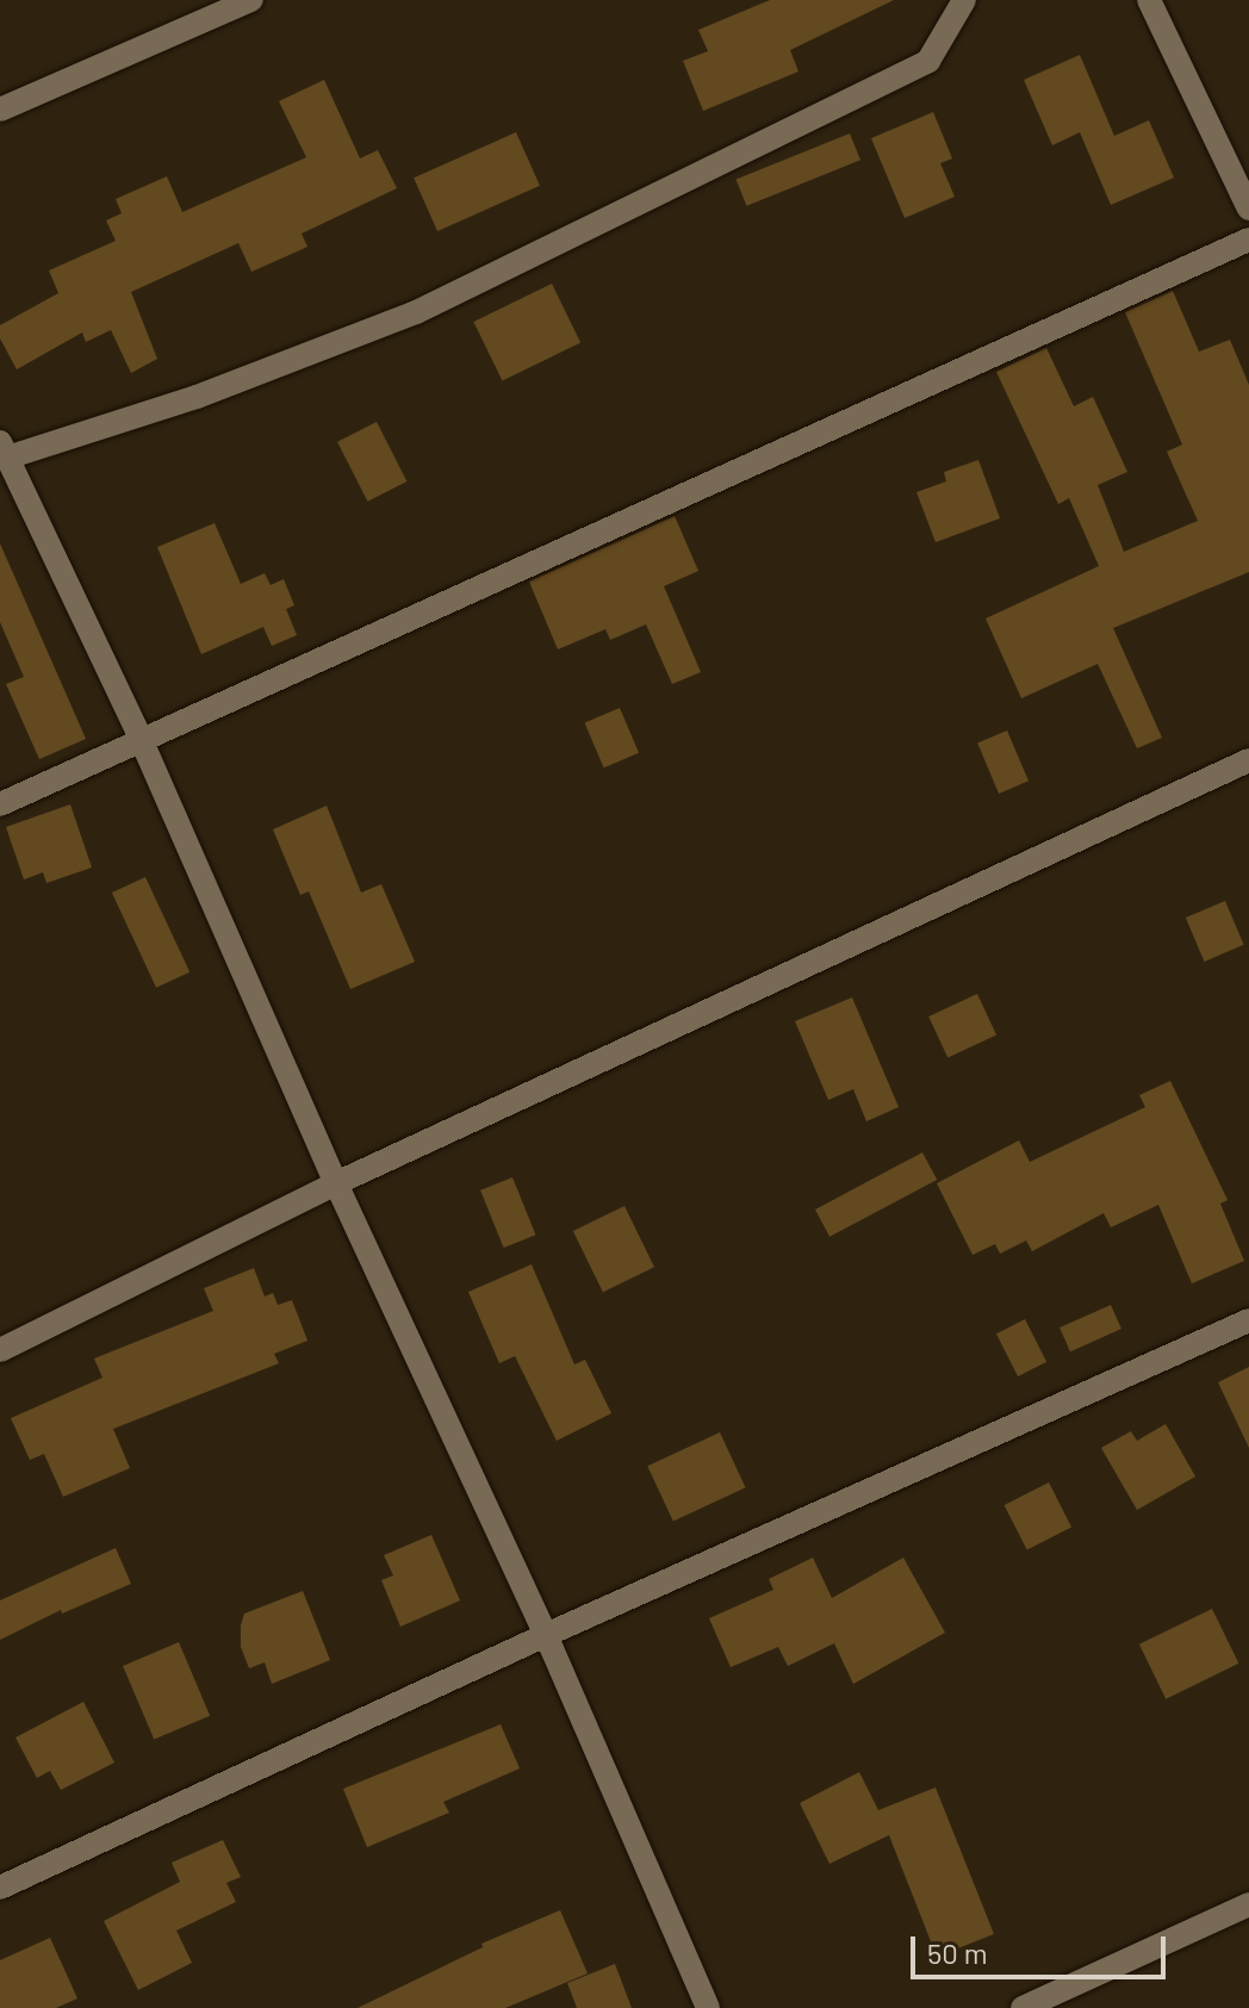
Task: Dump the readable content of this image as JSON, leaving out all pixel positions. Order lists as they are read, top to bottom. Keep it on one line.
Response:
{"scale_bar":"50 m"}
